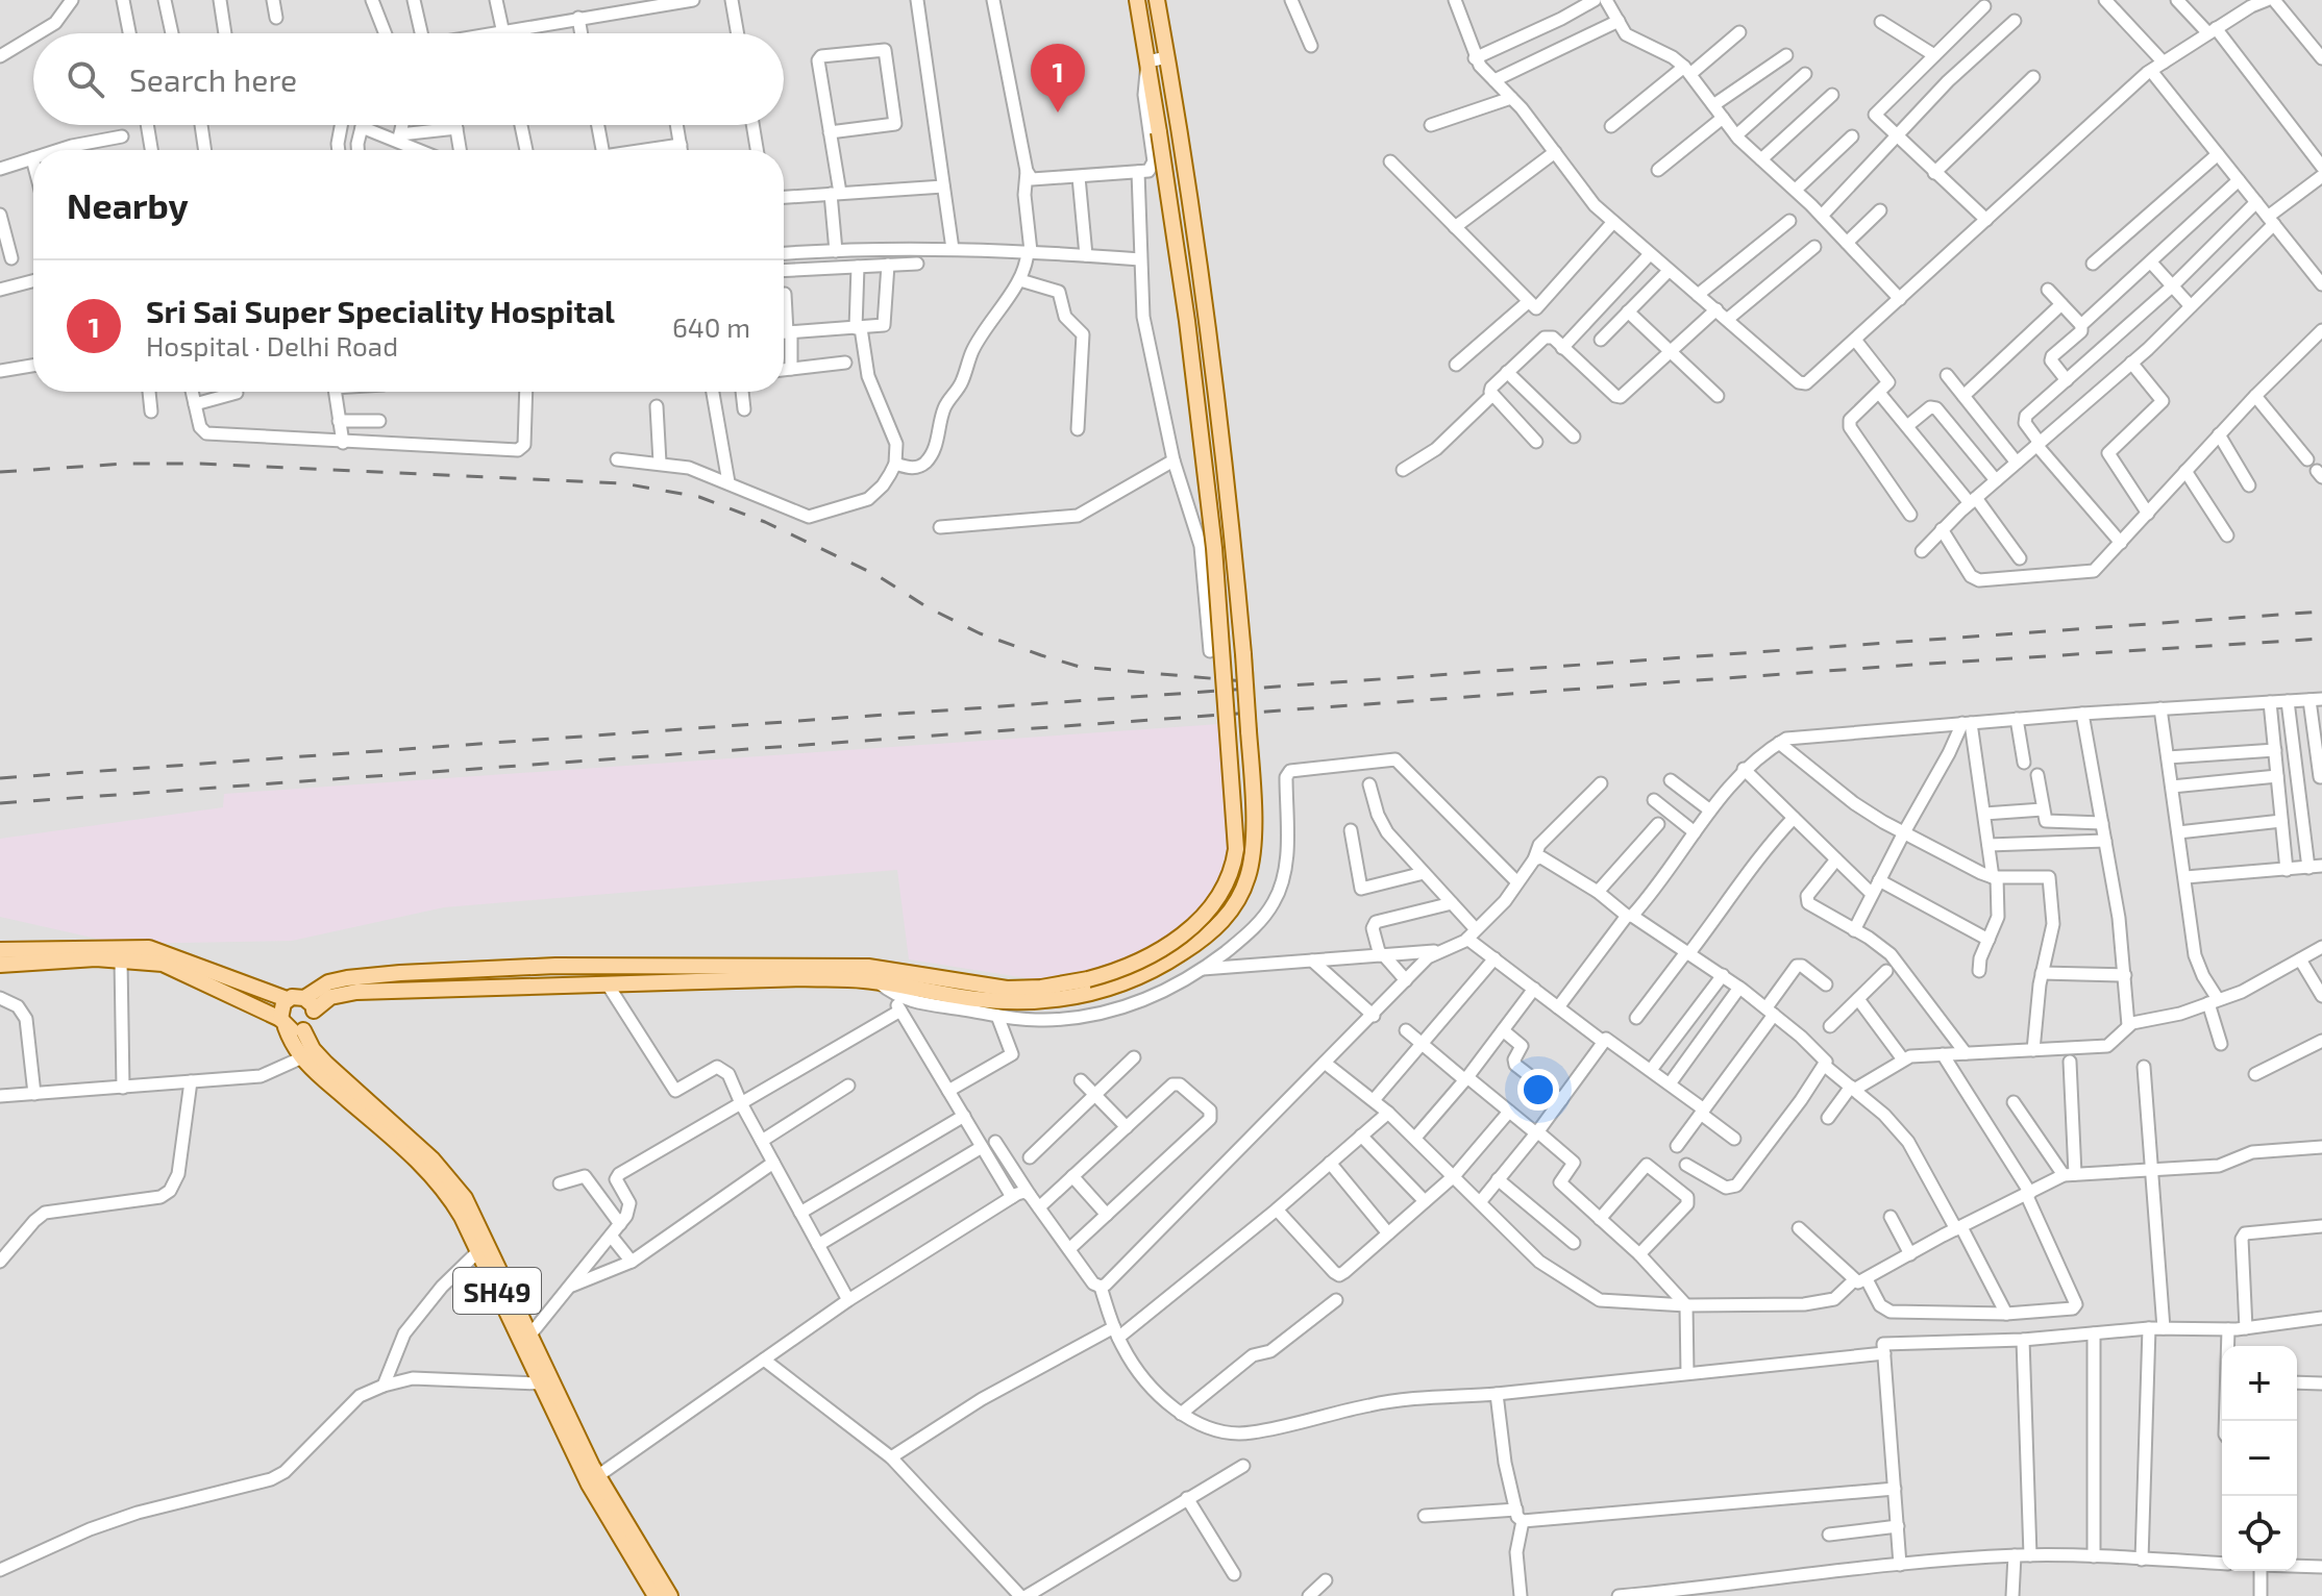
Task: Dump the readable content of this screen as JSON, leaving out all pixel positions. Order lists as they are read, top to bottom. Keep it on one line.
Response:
{"streets":{"main road":["SH49"]},"page":{"search":"Search here","pins":"1","heading":"Nearby","list":[{"mark":"1","name":"Sri Sai Super Speciality Hospital","note":"Hospital · Delhi Road","value":"640 m"}],"map_buttons":["+","−"]}}
